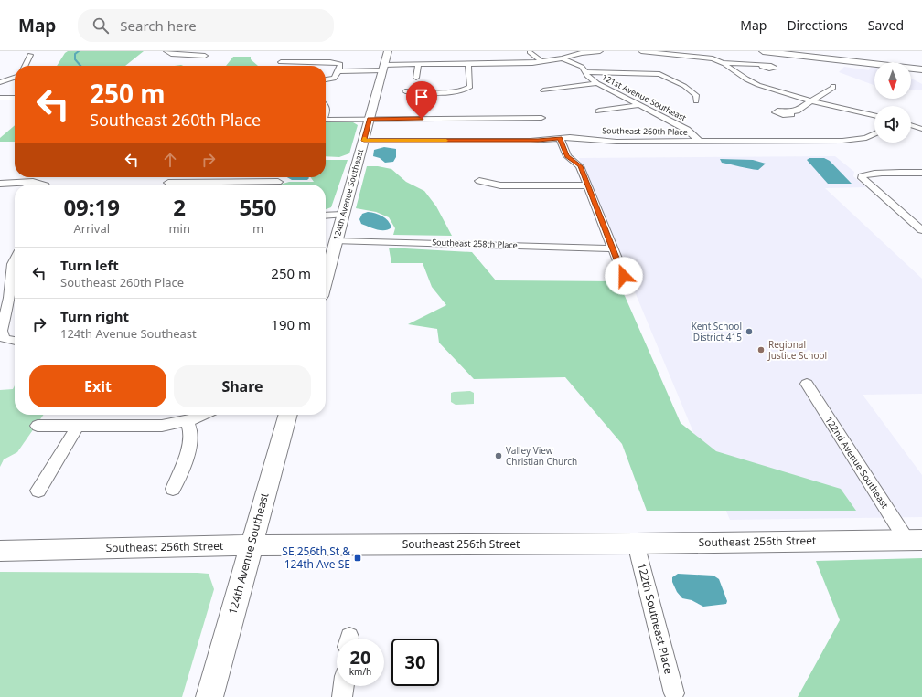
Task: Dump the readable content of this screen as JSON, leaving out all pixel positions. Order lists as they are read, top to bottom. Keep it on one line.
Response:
{"streets":{"street":["121st Avenue Southeast","Southeast 260th Place","124th Avenue Southeast","Southeast 258th Place","122nd Avenue Southeast","Southeast 256th Street","122th Southeast Place"]},"crossings":[["121st Avenue Southeast","Southeast 260th Place"],["Southeast 260th Place","124th Avenue Southeast"],["124th Avenue Southeast","Southeast 258th Place"],["124th Avenue Southeast","Southeast 256th Street"],["122nd Avenue Southeast","Southeast 256th Street"],["Southeast 256th Street","122th Southeast Place"]],"places":{"other":["Kent School District 415","Regional Justice School","Valley View Christian Church"],"transit":["SE 256th St & 124th Ave SE"]},"north":"bottom","page":{"header":"Map","search":"Search here","nav":["Map","Directions","Saved"],"turn":["250 m","Southeast 260th Place"],"eta":["09:19","Arrival","2","min","550","m"],"list":[{"name":"Turn left","note":"Southeast 260th Place","value":"250 m"},{"name":"Turn right","note":"124th Avenue Southeast","value":"190 m"}],"buttons":["Exit","Share"],"speed":"20 km/h","limit":"30"}}
